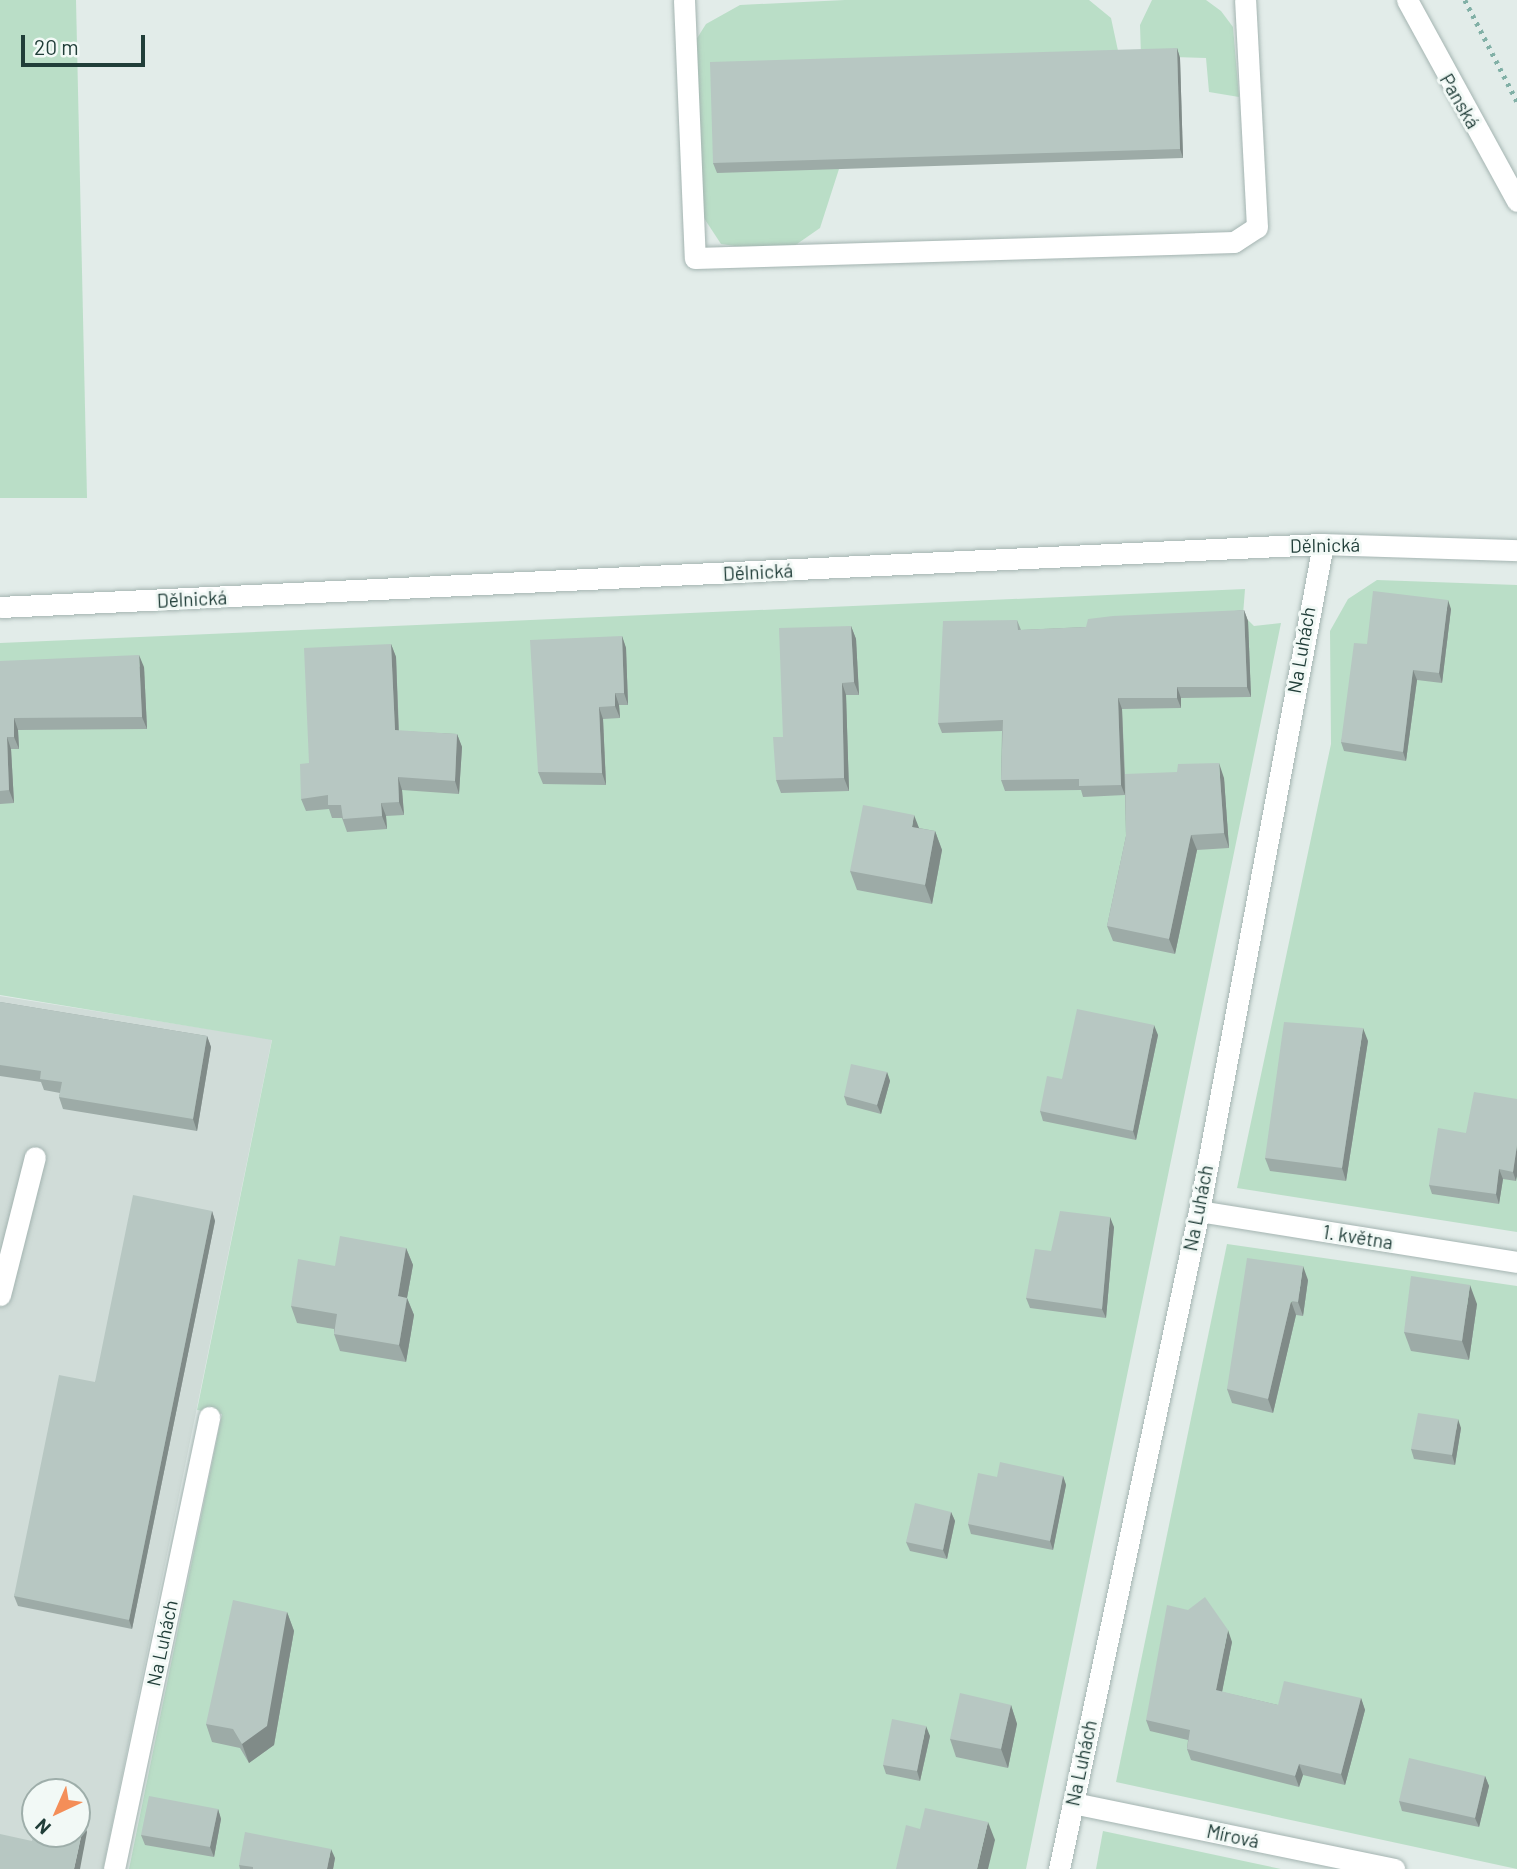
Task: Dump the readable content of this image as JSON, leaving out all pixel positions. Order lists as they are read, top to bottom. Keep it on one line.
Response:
{"streets":{"street":["Panská","Dělnická","Na Luhách","1. května","Mírová"]},"crossings":[["Dělnická","Na Luhách"],["Na Luhách","1. května"],["Na Luhách","Mírová"]],"scale_bar":"20 m","north":"bottom left"}
